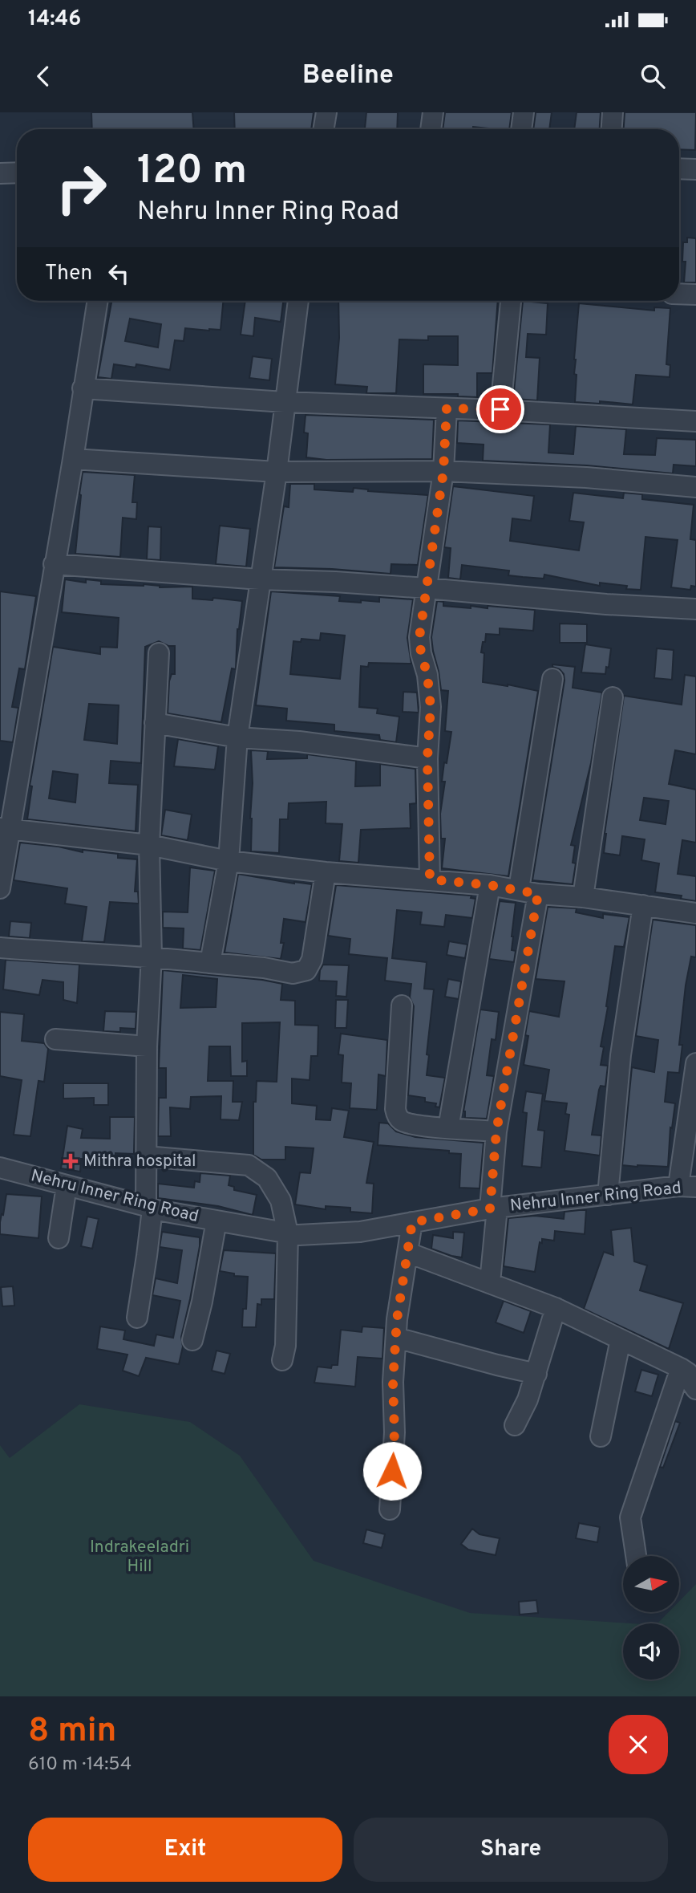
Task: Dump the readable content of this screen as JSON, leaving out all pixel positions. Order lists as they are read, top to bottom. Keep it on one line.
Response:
{"streets":{"street":["Nehru Inner Ring Road"]},"parks":["Indrakeeladri Hill"],"places":{"health":["Mithra hospital"]},"north":"right","page":{"status":"14:46","header":"Beeline","turn":["120 m","Nehru Inner Ring Road"],"then":"Then","heading":["8 min","610 m · 14:54"],"buttons":["Exit","Share"]}}
